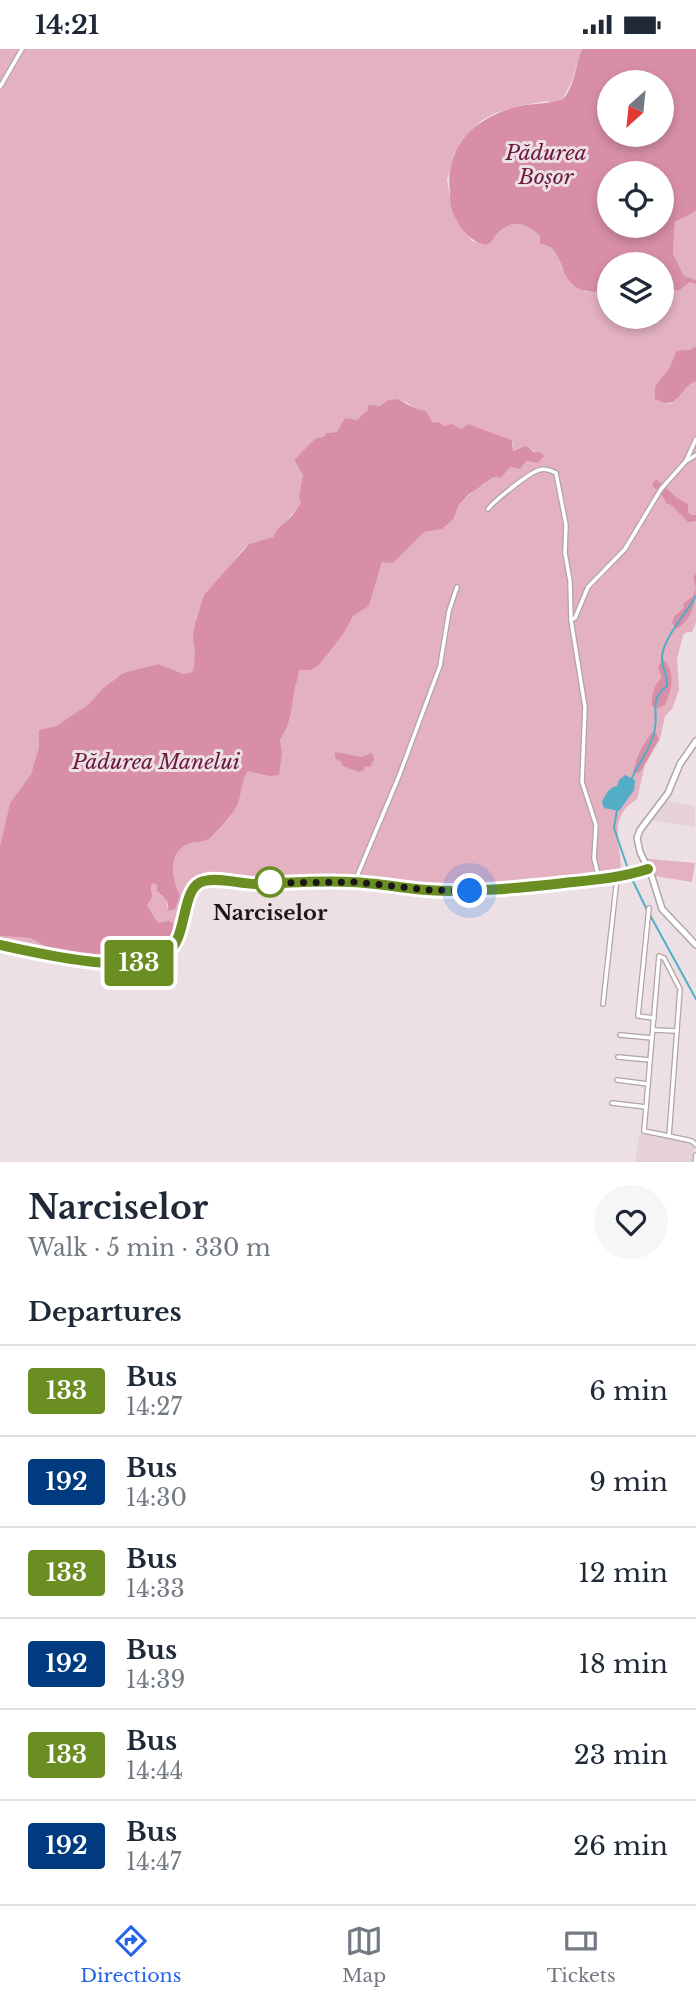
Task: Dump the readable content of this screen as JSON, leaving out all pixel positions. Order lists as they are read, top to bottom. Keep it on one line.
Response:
{"parks":["Pădurea Boșor","Pădurea Manelui"],"places":["Narciselor"],"lines":["bus line 133"],"north":"bottom left","page":{"status":"14:21","on_map":"133","heading":[["Narciselor","Walk · 5 min · 330 m"],"Departures"],"list":[{"mark":"133","name":"Bus","note":"14:27","value":"6 min"},{"mark":"192","name":"Bus","note":"14:30","value":"9 min"},{"mark":"133","name":"Bus","note":"14:33","value":"12 min"},{"mark":"192","name":"Bus","note":"14:39","value":"18 min"},{"mark":"133","name":"Bus","note":"14:44","value":"23 min"},{"mark":"192","name":"Bus","note":"14:47","value":"26 min"}],"tabs":["Directions","Map","Tickets"]}}
